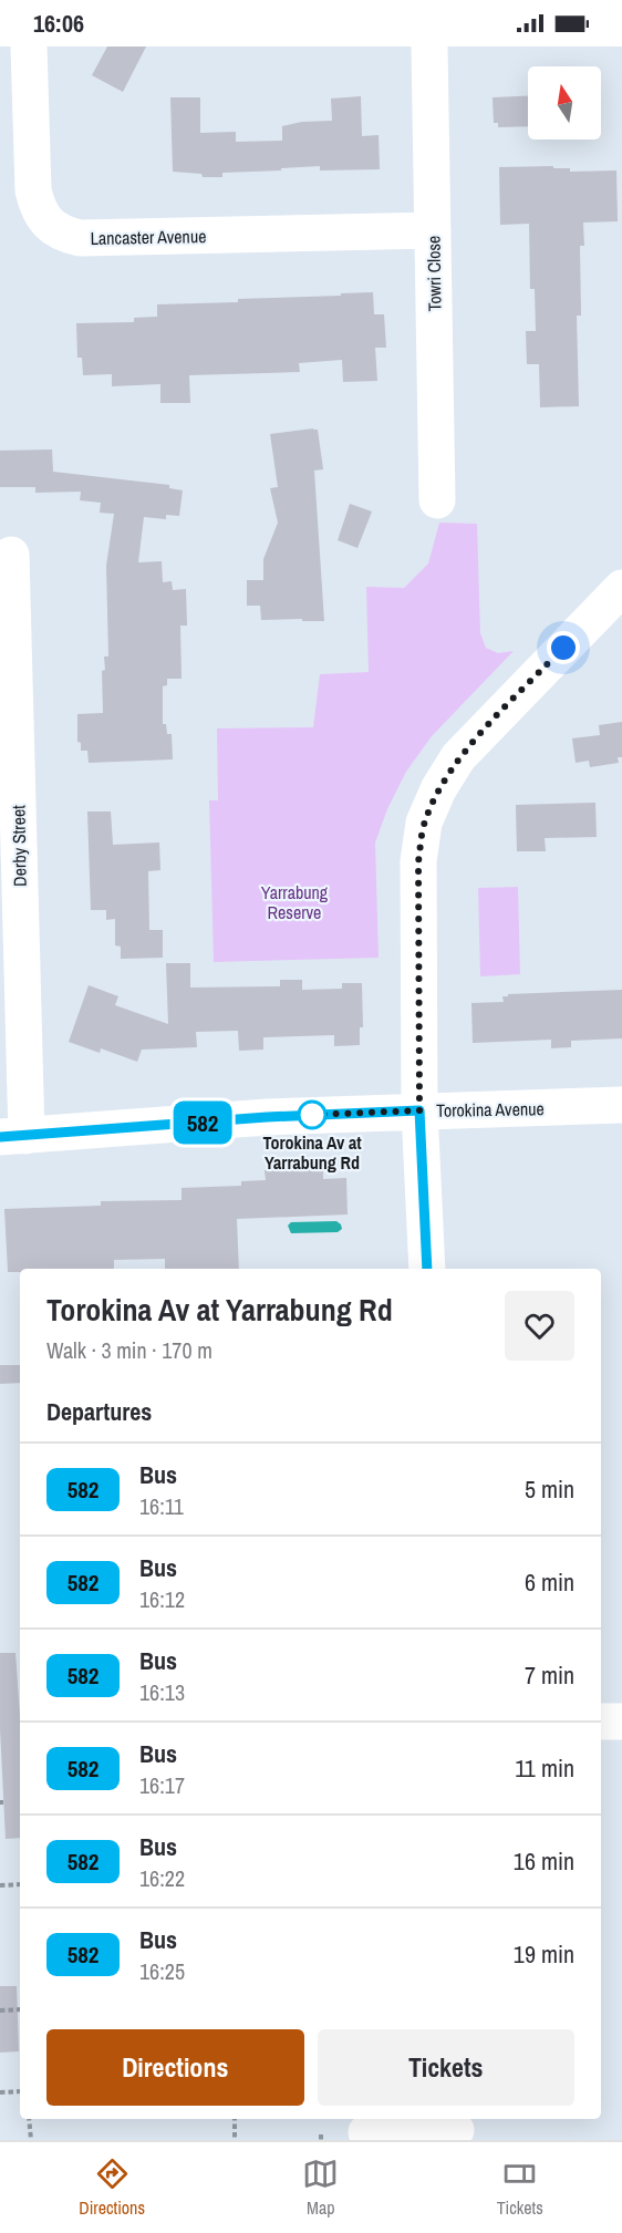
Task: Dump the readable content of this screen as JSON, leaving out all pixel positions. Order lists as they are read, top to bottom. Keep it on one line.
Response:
{"streets":{"street":["Lancaster Avenue","Towri Close","Derby Street","Torokina Avenue"]},"crossings":[["Lancaster Avenue","Towri Close"],["Derby Street","Torokina Avenue"]],"parks":["Yarrabung Reserve"],"places":["Torokina Av at Yarrabung Rd"],"lines":["bus line 582"],"north":"top","page":{"status":"16:06","on_map":"582","heading":[["Torokina Av at Yarrabung Rd","Walk · 3 min · 170 m"],"Departures"],"list":[{"mark":"582","name":"Bus","note":"16:11","value":"5 min"},{"mark":"582","name":"Bus","note":"16:12","value":"6 min"},{"mark":"582","name":"Bus","note":"16:13","value":"7 min"},{"mark":"582","name":"Bus","note":"16:17","value":"11 min"},{"mark":"582","name":"Bus","note":"16:22","value":"16 min"},{"mark":"582","name":"Bus","note":"16:25","value":"19 min"}],"buttons":["Directions","Tickets"],"tabs":["Directions","Map","Tickets"]}}
